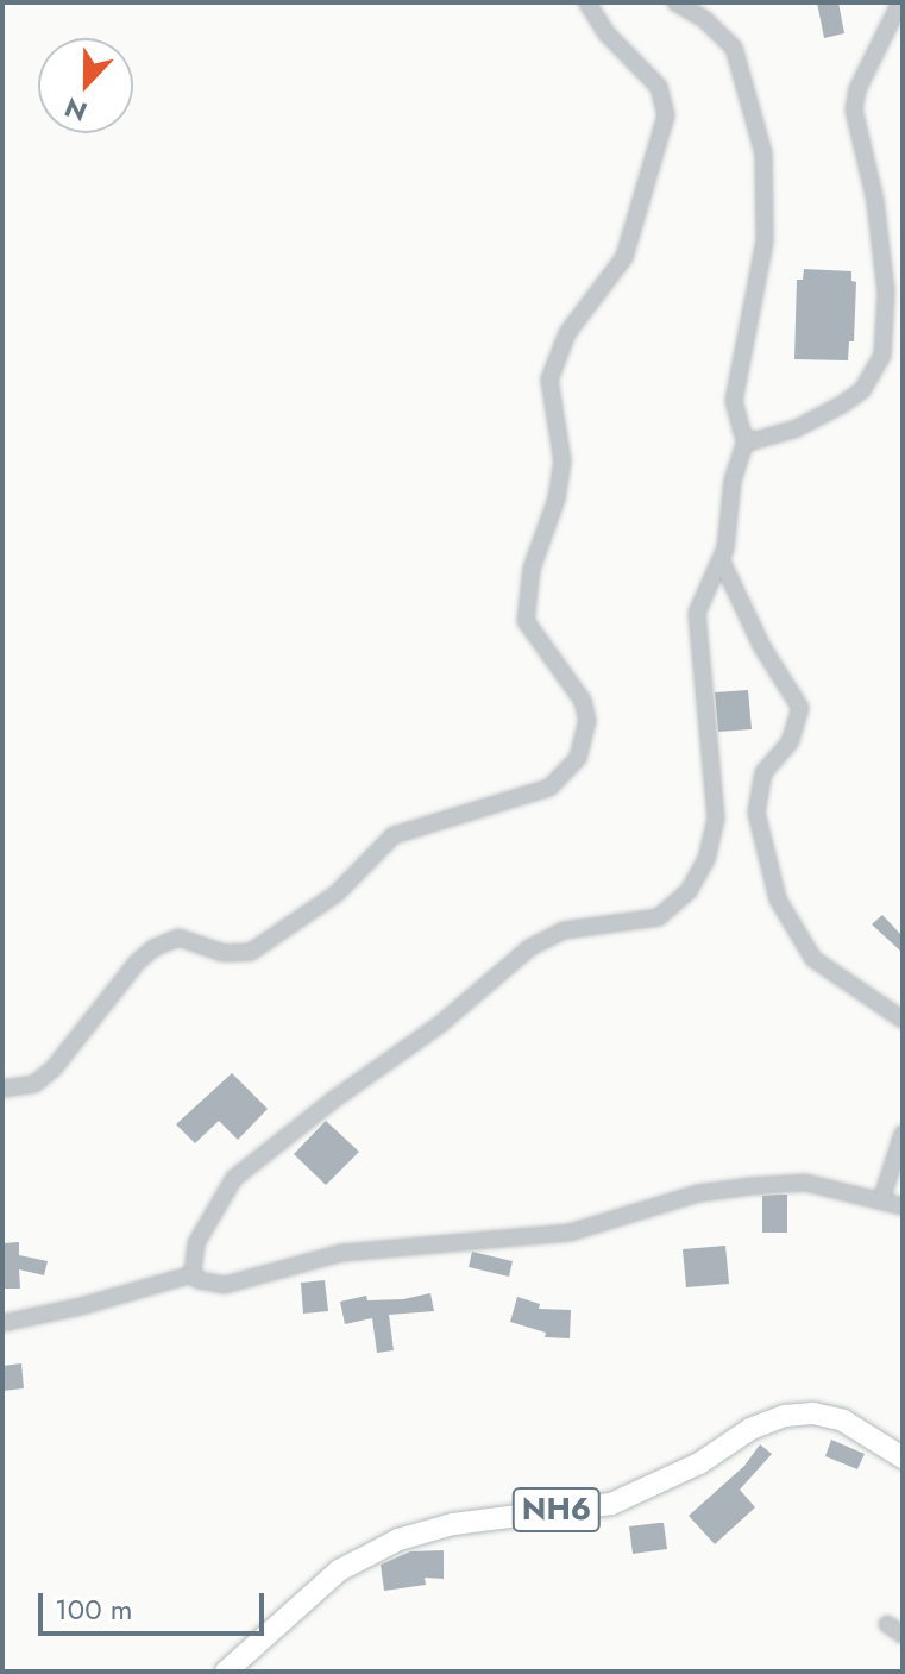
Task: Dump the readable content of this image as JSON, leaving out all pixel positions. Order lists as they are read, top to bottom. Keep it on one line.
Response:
{"streets":{"highway":["NH6"]},"scale_bar":"100 m","north":"bottom"}
